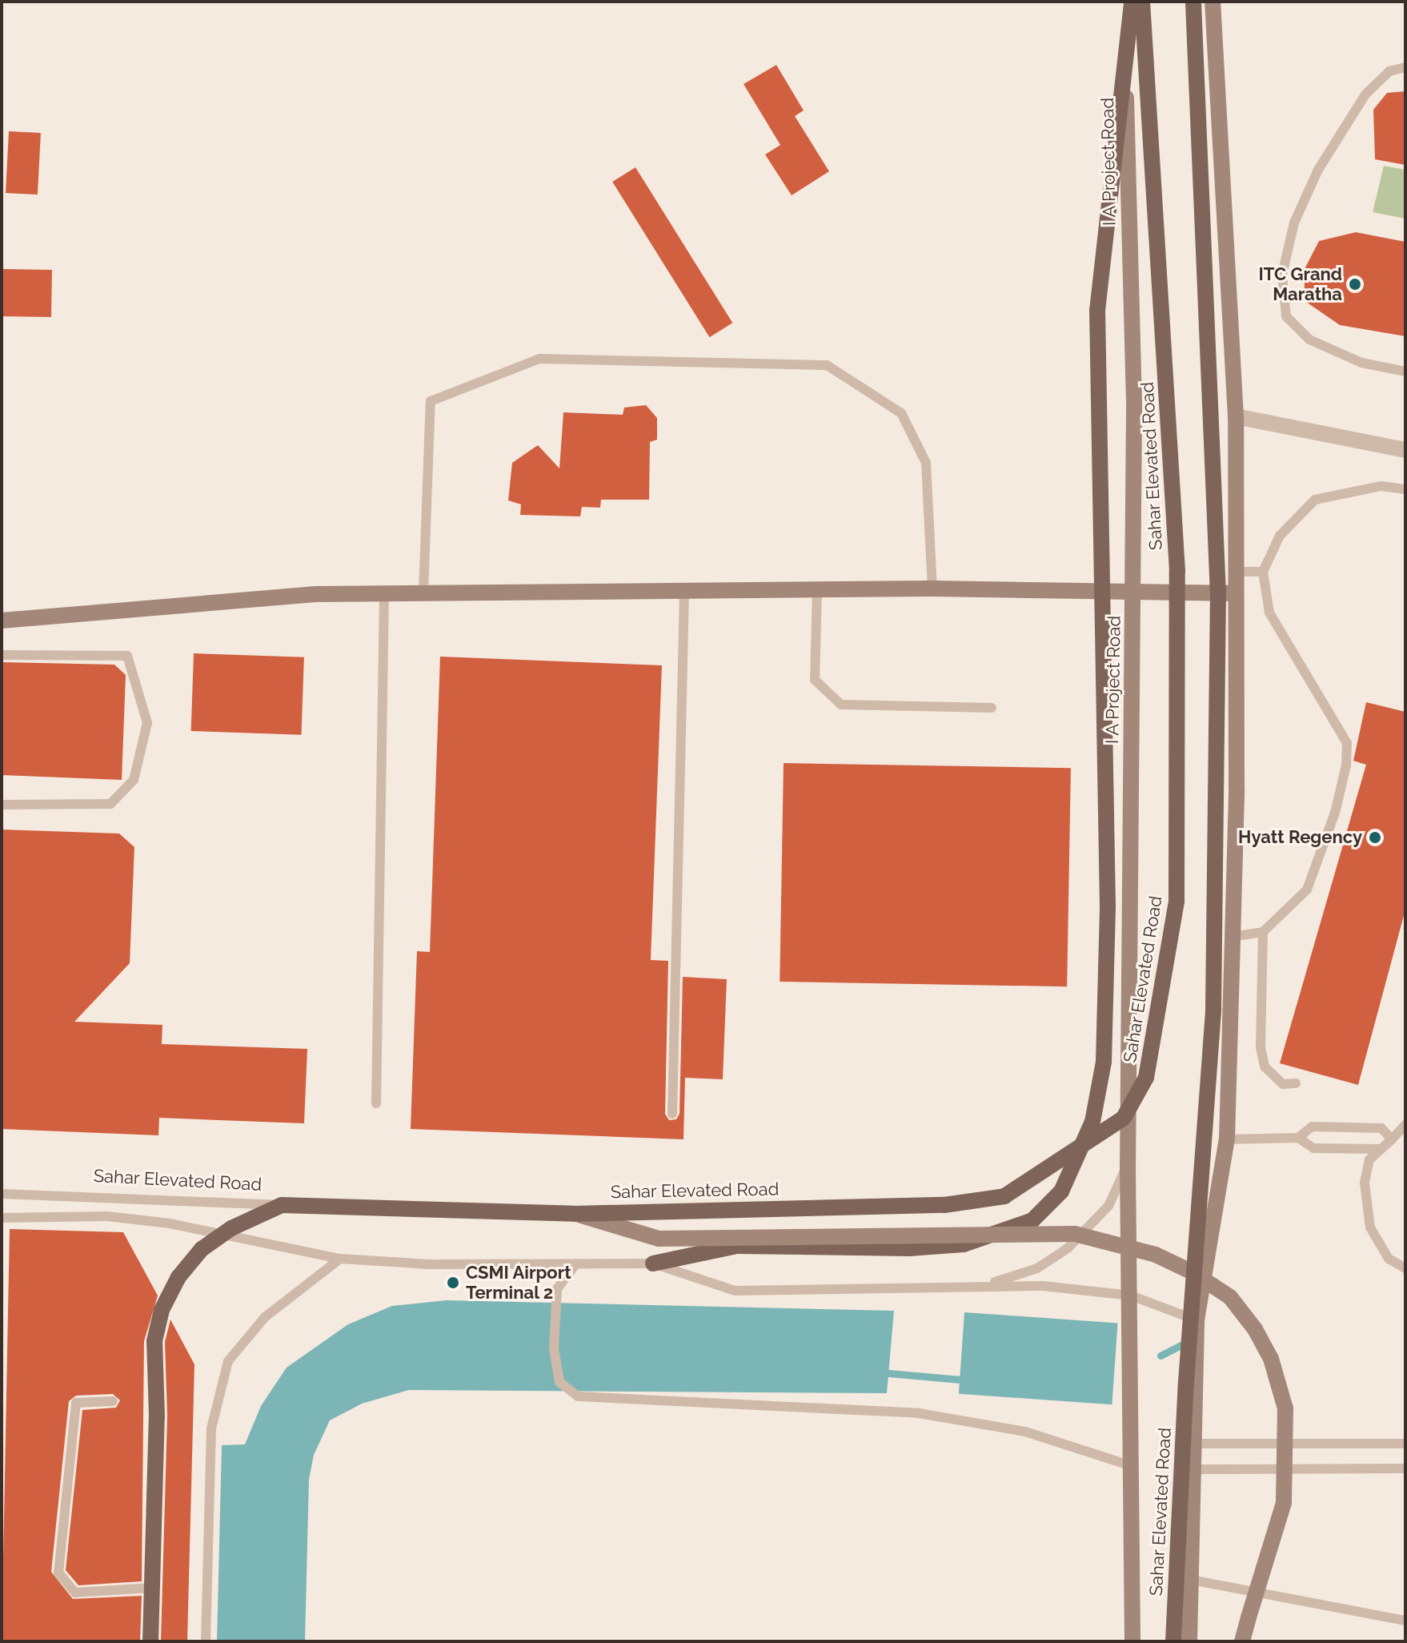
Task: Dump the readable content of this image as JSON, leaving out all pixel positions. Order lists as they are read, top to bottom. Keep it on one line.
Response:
{"streets":{"main road":["I A Project Road","Sahar Elevated Road"]},"places":["ITC Grand Maratha","Hyatt Regency","CSMI Airport Terminal 2"]}
